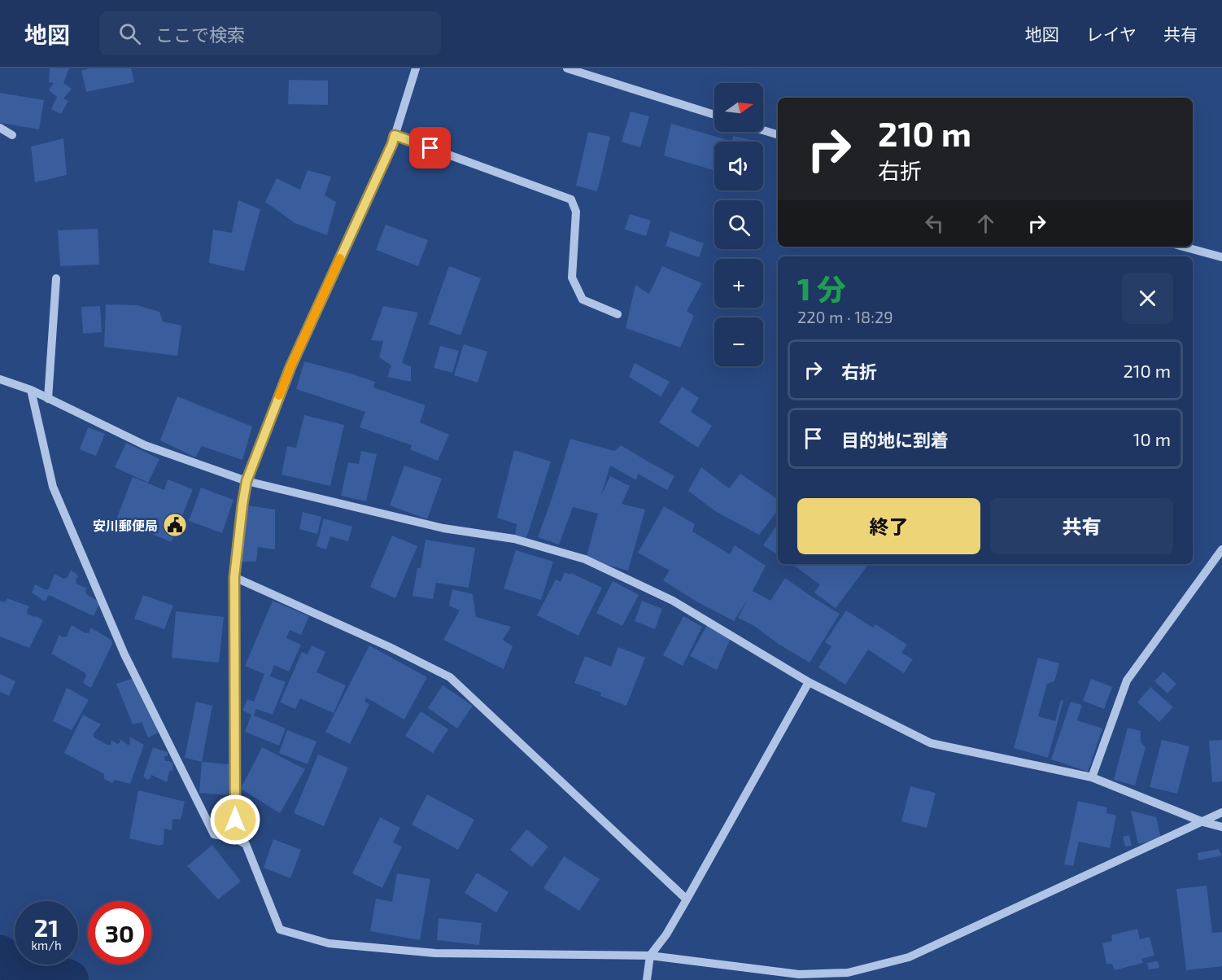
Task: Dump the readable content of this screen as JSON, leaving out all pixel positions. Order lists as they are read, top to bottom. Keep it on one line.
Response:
{"places":{"public building":["安川郵便局"]},"north":"right","page":{"header":"地図","search":"ここで検索","nav":["地図","レイヤ","共有"],"map_buttons":["+","−"],"turn":["210 m","右折"],"heading":["1 分","220 m · 18:29"],"list":[{"name":"右折","value":"210 m"},{"name":"目的地に到着","value":"10 m"}],"buttons":["終了","共有"],"speed":"21 km/h","limit":"30"}}
